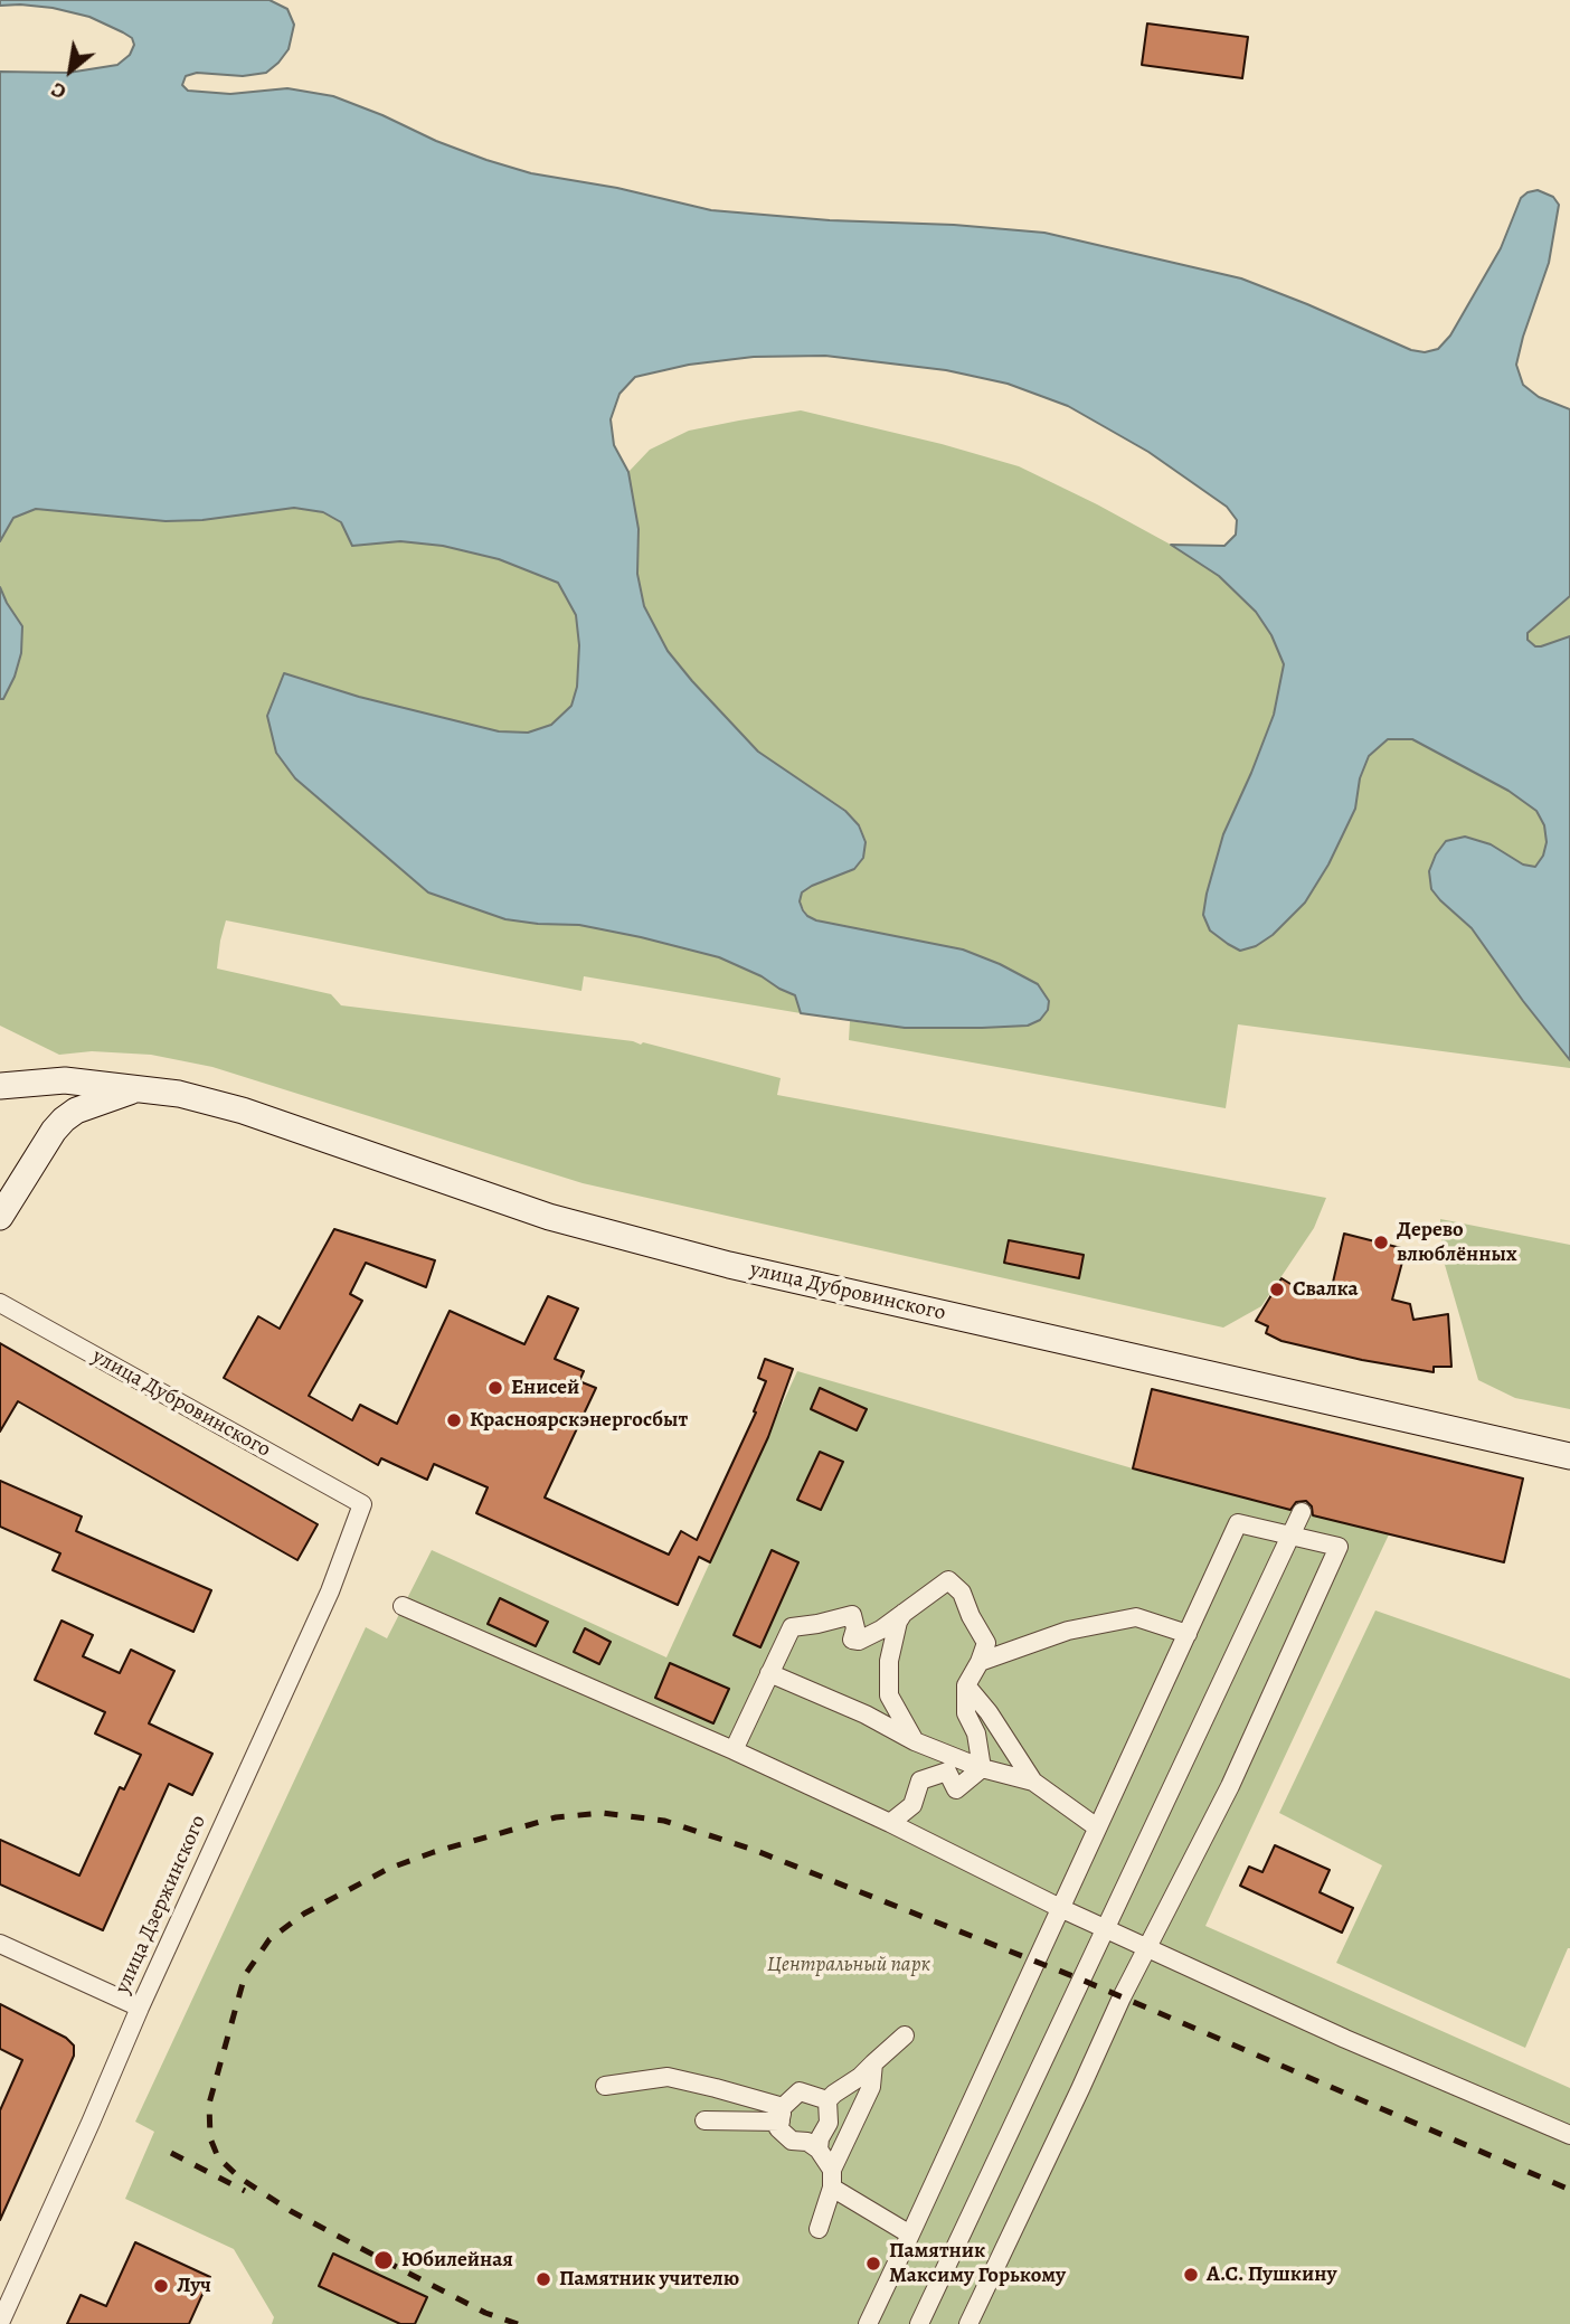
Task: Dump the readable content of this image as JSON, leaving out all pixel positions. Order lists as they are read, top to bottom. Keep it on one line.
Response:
{"streets":{"main road":["улица Дубровинского"],"street":["улица Дзержинского"]},"crossings":[["улица Дубровинского","улица Дзержинского"]],"parks":["Центральный парк"],"places":["Дерево влюблённых","Свалка","Енисей","Красноярскэнергосбыт","Юбилейная","Памятник Максиму Горькому","А.С. Пушкину","Памятник учителю","Луч"],"north":"bottom left"}
